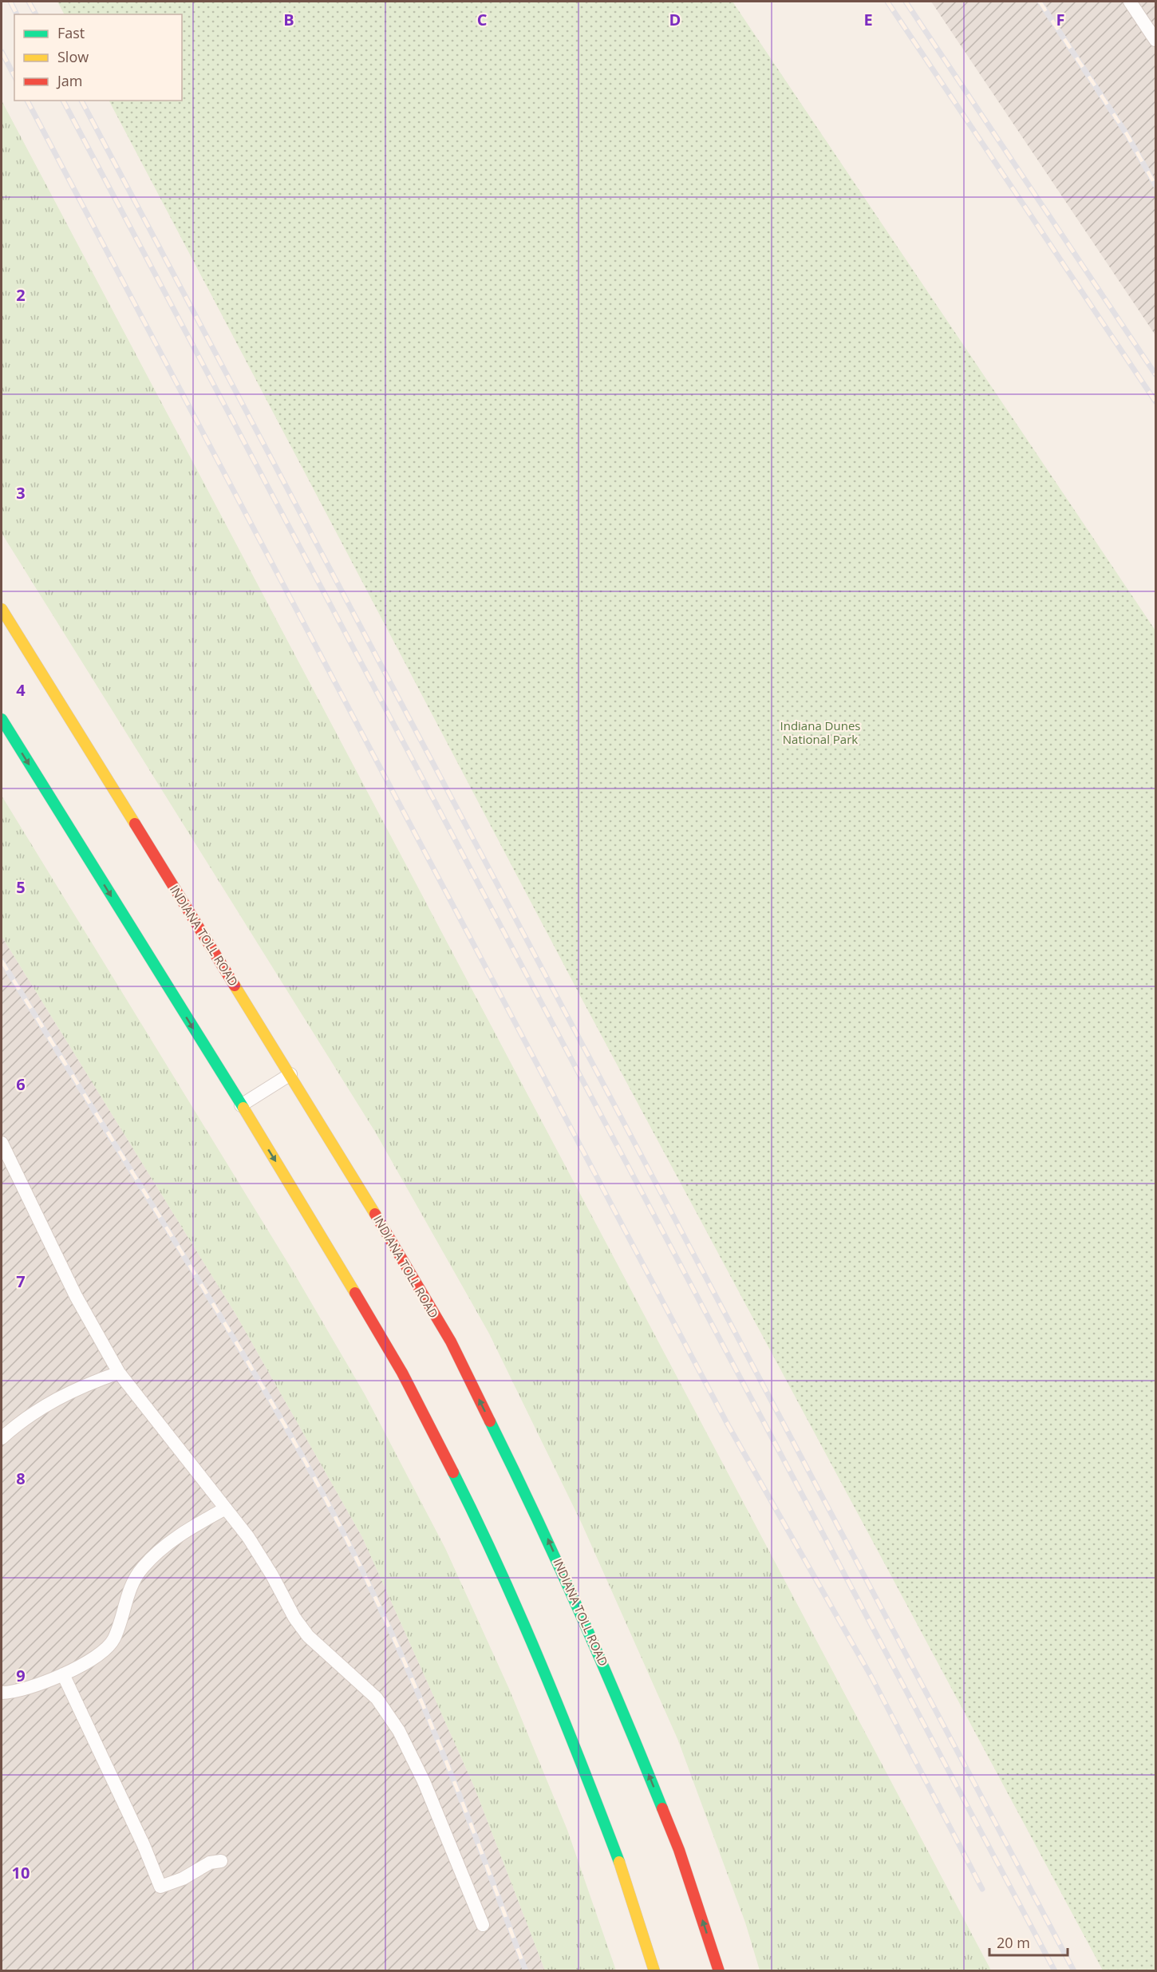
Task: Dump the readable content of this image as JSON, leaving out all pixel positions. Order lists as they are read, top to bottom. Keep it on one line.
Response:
{"streets":{"highway":["INDIANA TOLL ROAD"]},"parks":["Indiana Dunes National Park"],"legend":["Fast","Slow","Jam"],"scale_bar":"20 m","grid":{"columns":["B","C","D","E","F"],"rows":["2","3","4","5","6","7","8","9","10"]}}
